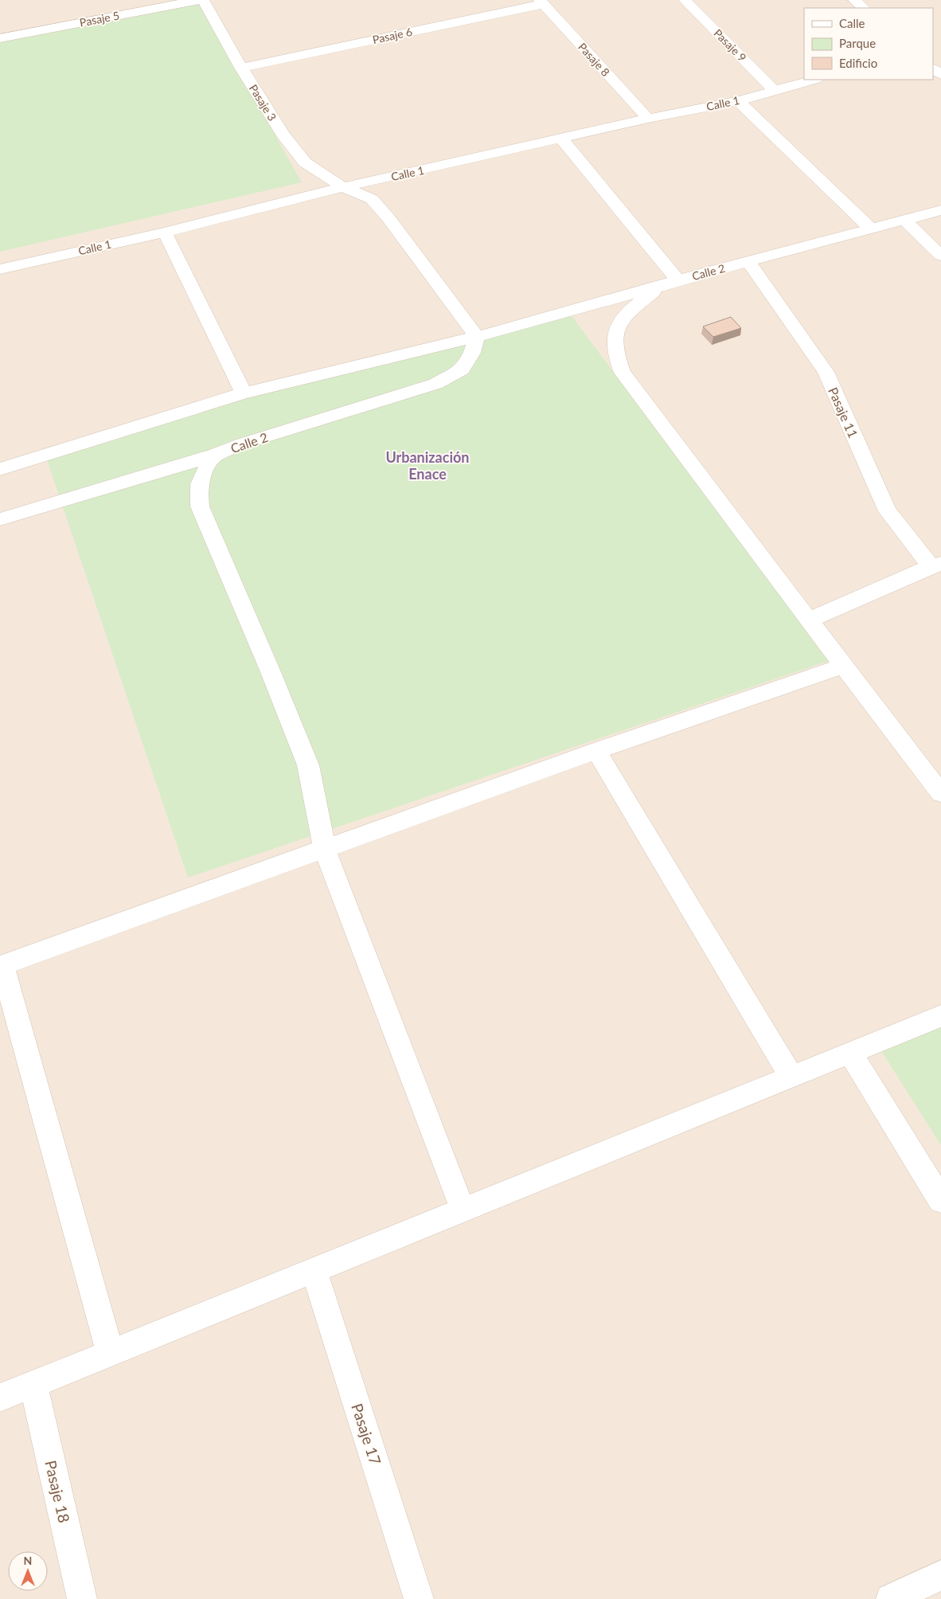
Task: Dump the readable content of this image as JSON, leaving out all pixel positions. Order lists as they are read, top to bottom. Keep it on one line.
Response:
{"streets":{"street":["Pasaje 5","Pasaje 6","Pasaje 9","Pasaje 8","Pasaje 3","Calle 1","Calle 2","Pasaje 11","Pasaje 17","Pasaje 18"]},"crossings":[["Pasaje 6","Pasaje 8"],["Pasaje 6","Pasaje 3"],["Pasaje 9","Calle 1"],["Pasaje 8","Calle 1"],["Pasaje 3","Calle 1"],["Pasaje 3","Calle 2"],["Calle 2","Pasaje 11"]],"districts":["Urbanización Enace"],"legend":["Calle","Parque","Edificio"],"north":"top"}
